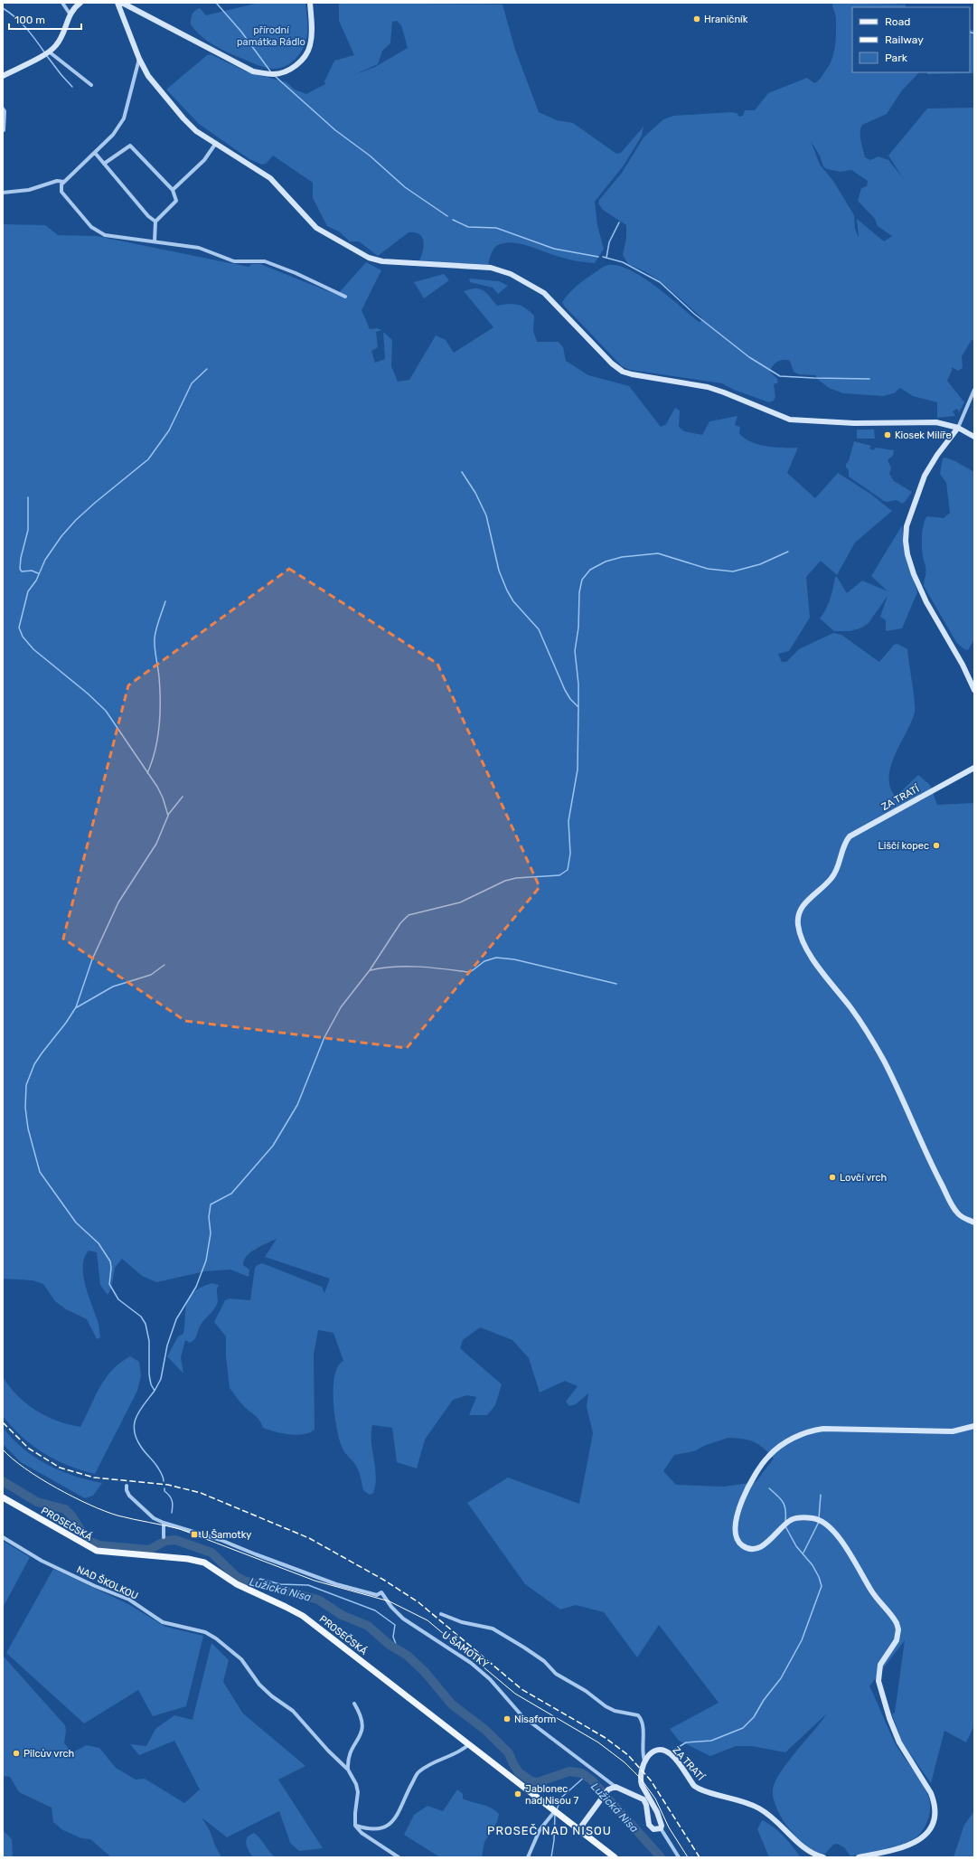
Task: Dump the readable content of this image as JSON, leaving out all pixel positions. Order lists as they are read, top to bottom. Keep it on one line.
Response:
{"streets":{"main road":["PROSEČSKÁ"],"street":["ZA TRATÍ","NAD ŠKOLKOU","U ŠAMOTKY"]},"crossings":[["ZA TRATÍ","U ŠAMOTKY"]],"districts":["PROSEČ NAD NISOU"],"water":["Lužická Nisa"],"parks":["přírodní památka Rádlo"],"places":{"other":["Hraničník","Kiosek Milíře","Liščí kopec","Lovčí vrch","Nisaform","Pilcův vrch","Jablonec nad Nisou 7"],"transit":["U Šamotky"]},"legend":["Road","Railway","Park"],"scale_bar":"100 m"}
